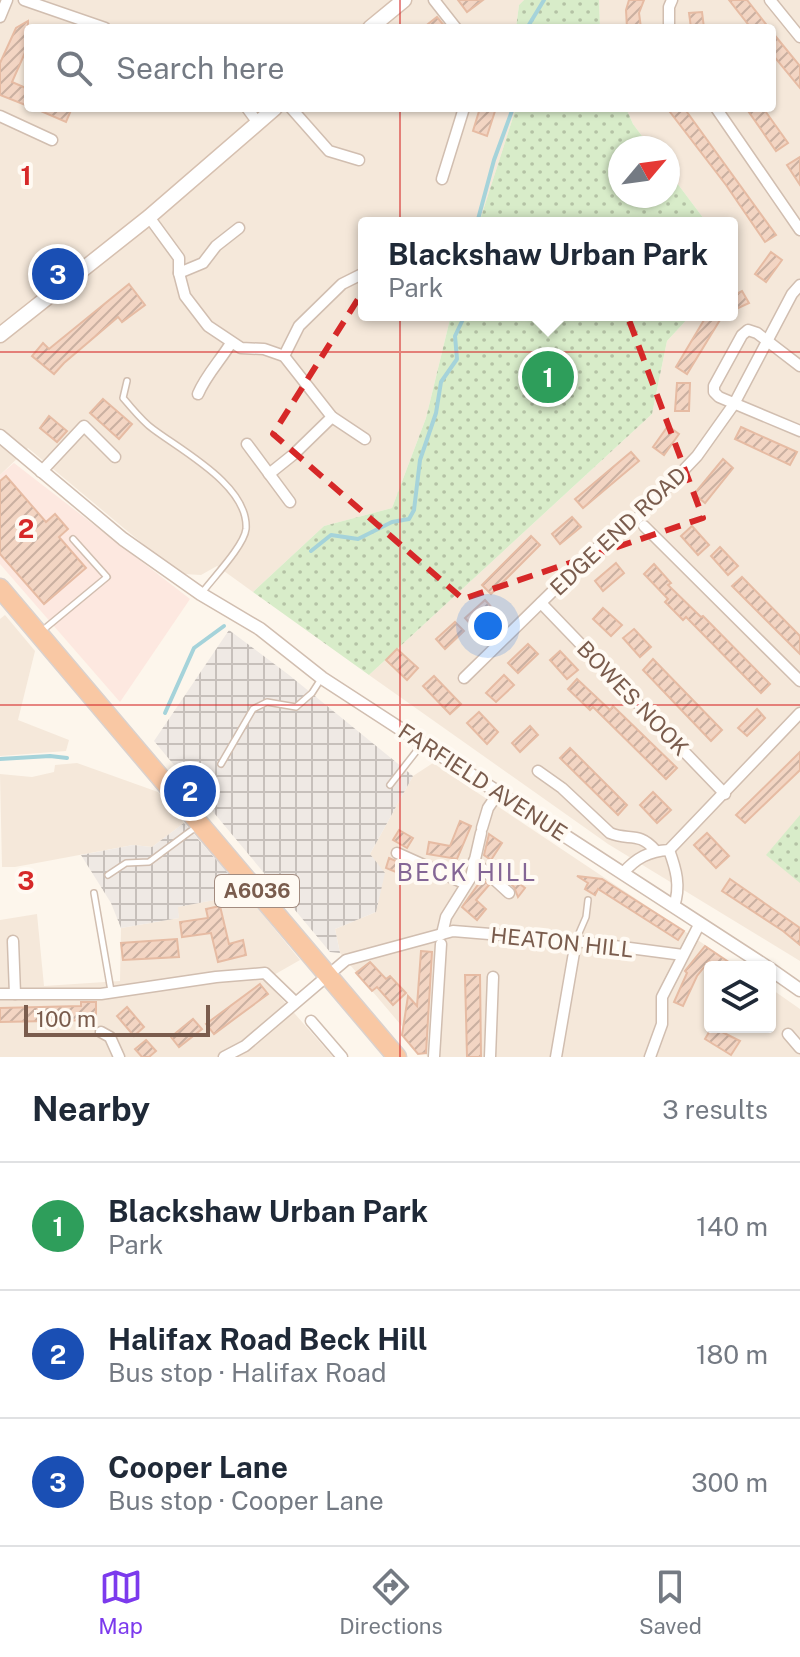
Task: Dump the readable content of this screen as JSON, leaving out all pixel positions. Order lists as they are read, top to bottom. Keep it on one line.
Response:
{"streets":{"highway":["A6036"],"street":["EDGE END ROAD","BOWES NOOK","FARFIELD AVENUE","HEATON HILL"]},"crossings":[["EDGE END ROAD","BOWES NOOK"]],"districts":["BECK HILL"],"scale_bar":"100 m","north":"top right","page":{"search":"Search here","popup":["Blackshaw Urban Park","Park"],"pins":["3","1","2"],"scale":"100 m","heading":["Nearby","3 results"],"list":[{"mark":"1","name":"Blackshaw Urban Park","note":"Park","value":"140 m"},{"mark":"2","name":"Halifax Road Beck Hill","note":"Bus stop · Halifax Road","value":"180 m"},{"mark":"3","name":"Cooper Lane","note":"Bus stop · Cooper Lane","value":"300 m"}],"nav":["Map","Directions","Saved"]},"grid":{"rows":["1","2","3"]}}
